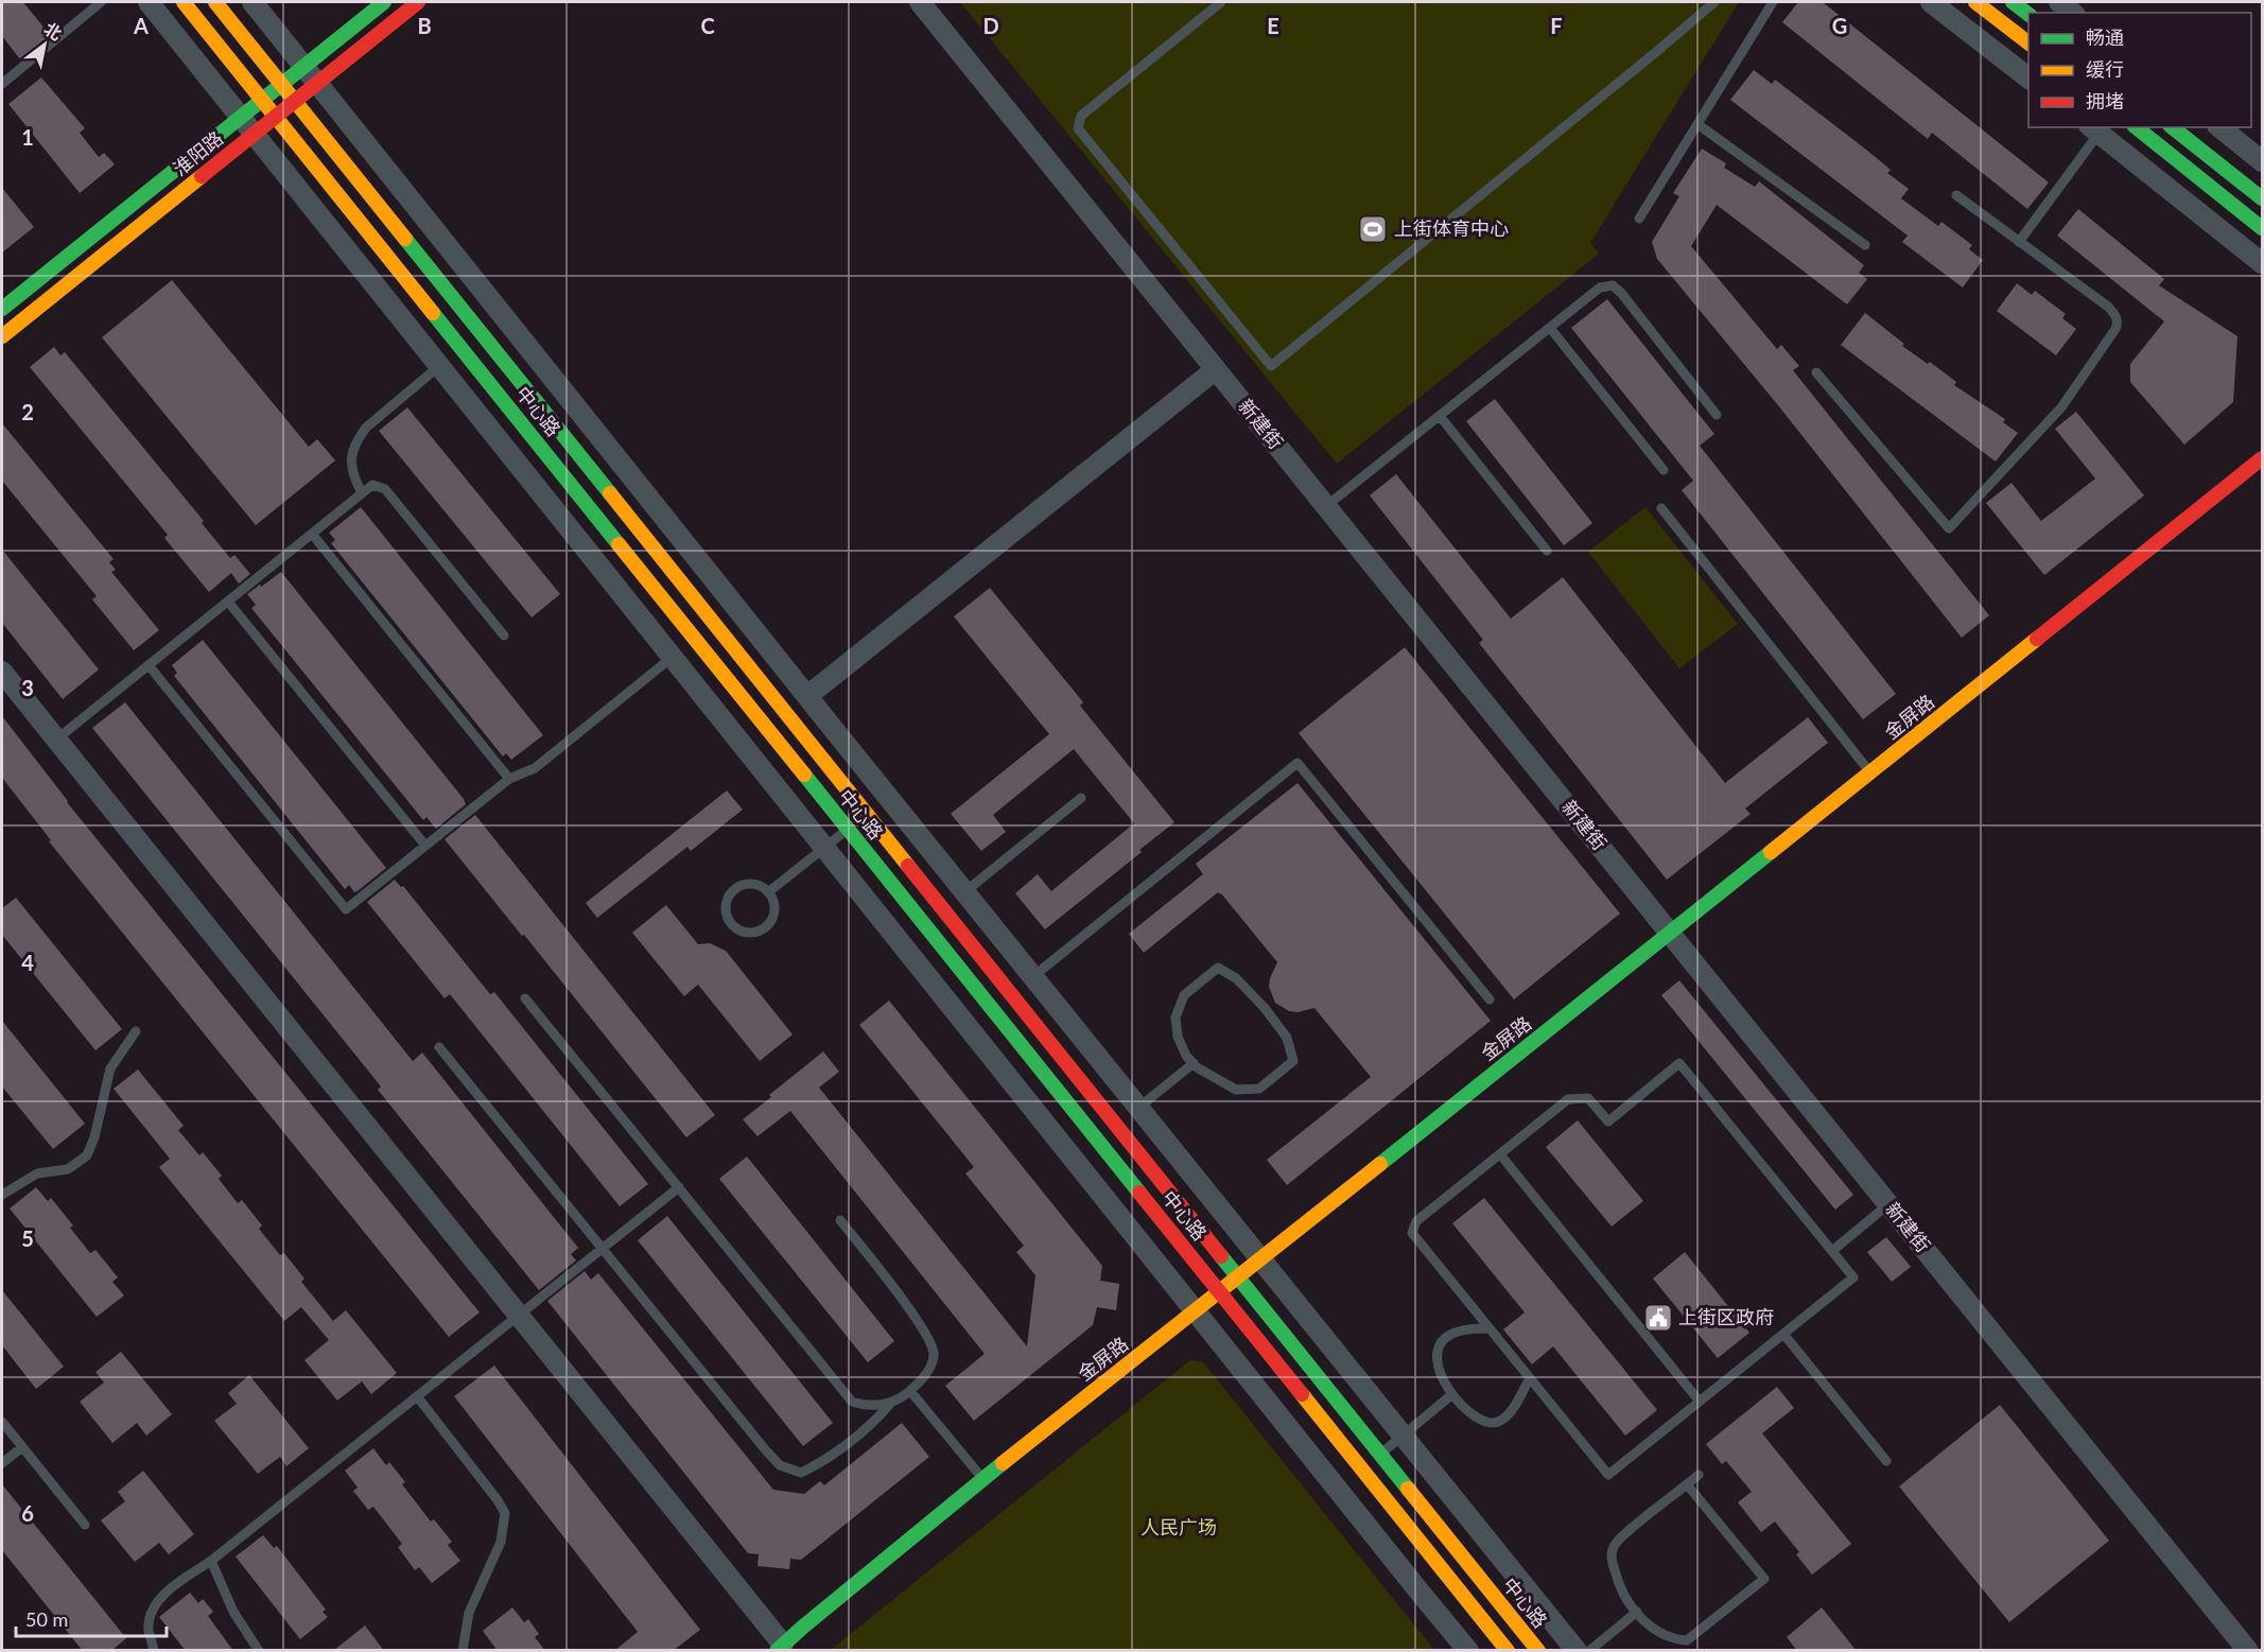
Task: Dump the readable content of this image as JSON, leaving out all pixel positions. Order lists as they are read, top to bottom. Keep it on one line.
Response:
{"streets":{"main road":["淮阳路","中心路","金屏路"],"street":["新建街"]},"crossings":[["淮阳路","中心路"],["中心路","金屏路"],["新建街","金屏路"]],"parks":["人民广场"],"places":{"sports":["上街体育中心"],"public building":["上街区政府"]},"legend":["畅通","缓行","拥堵"],"scale_bar":"50 m","north":"top right","grid":{"columns":["A","B","C","D","E","F","G"],"rows":["1","2","3","4","5","6"]}}
